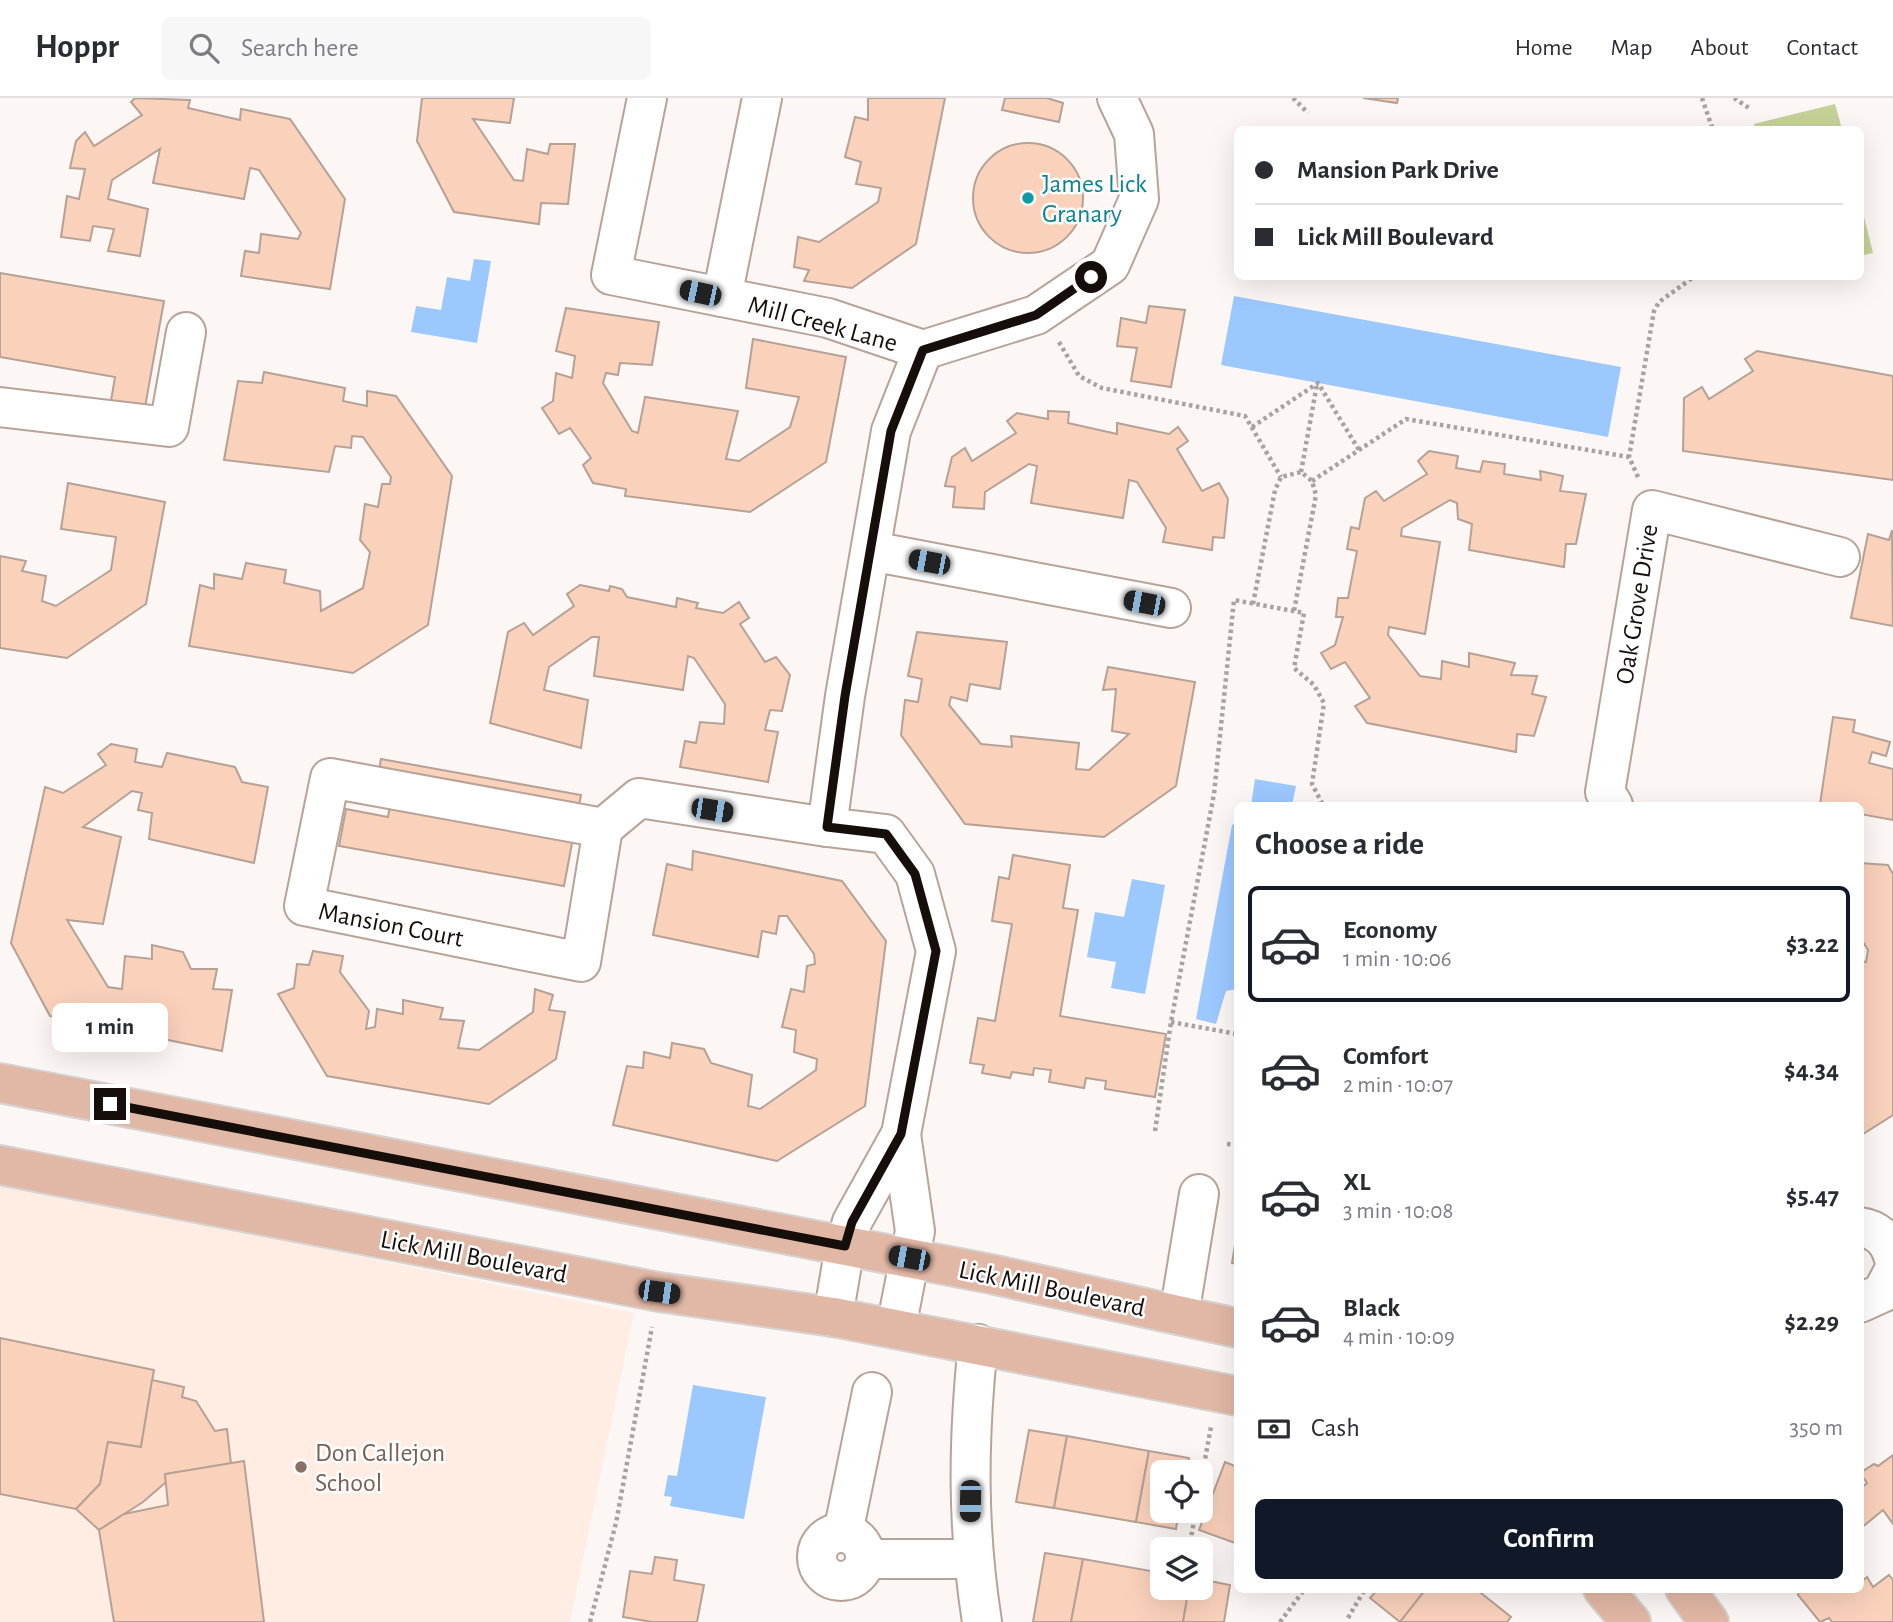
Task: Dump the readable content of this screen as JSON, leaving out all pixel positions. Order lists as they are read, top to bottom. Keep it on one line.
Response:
{"streets":{"main road":["Lick Mill Boulevard"],"street":["Mill Creek Lane","Oak Grove Drive","Mansion Court"]},"places":["James Lick Granary","Don Callejon School"],"page":{"header":"Hoppr","search":"Search here","nav":["Home","Map","About","Contact"],"banner":["Mansion Park Drive","Lick Mill Boulevard"],"heading":"Choose a ride","list":[{"name":"Economy","note":"1 min · 10:06","value":"$3.22"},{"name":"Comfort","note":"2 min · 10:07","value":"$4.34"},{"name":"XL","note":"3 min · 10:08","value":"$5.47"},{"name":"Black","note":"4 min · 10:09","value":"$2.29"}],"bubble":"1 min","pay":["Cash","350 m"],"buttons":"Confirm"}}
